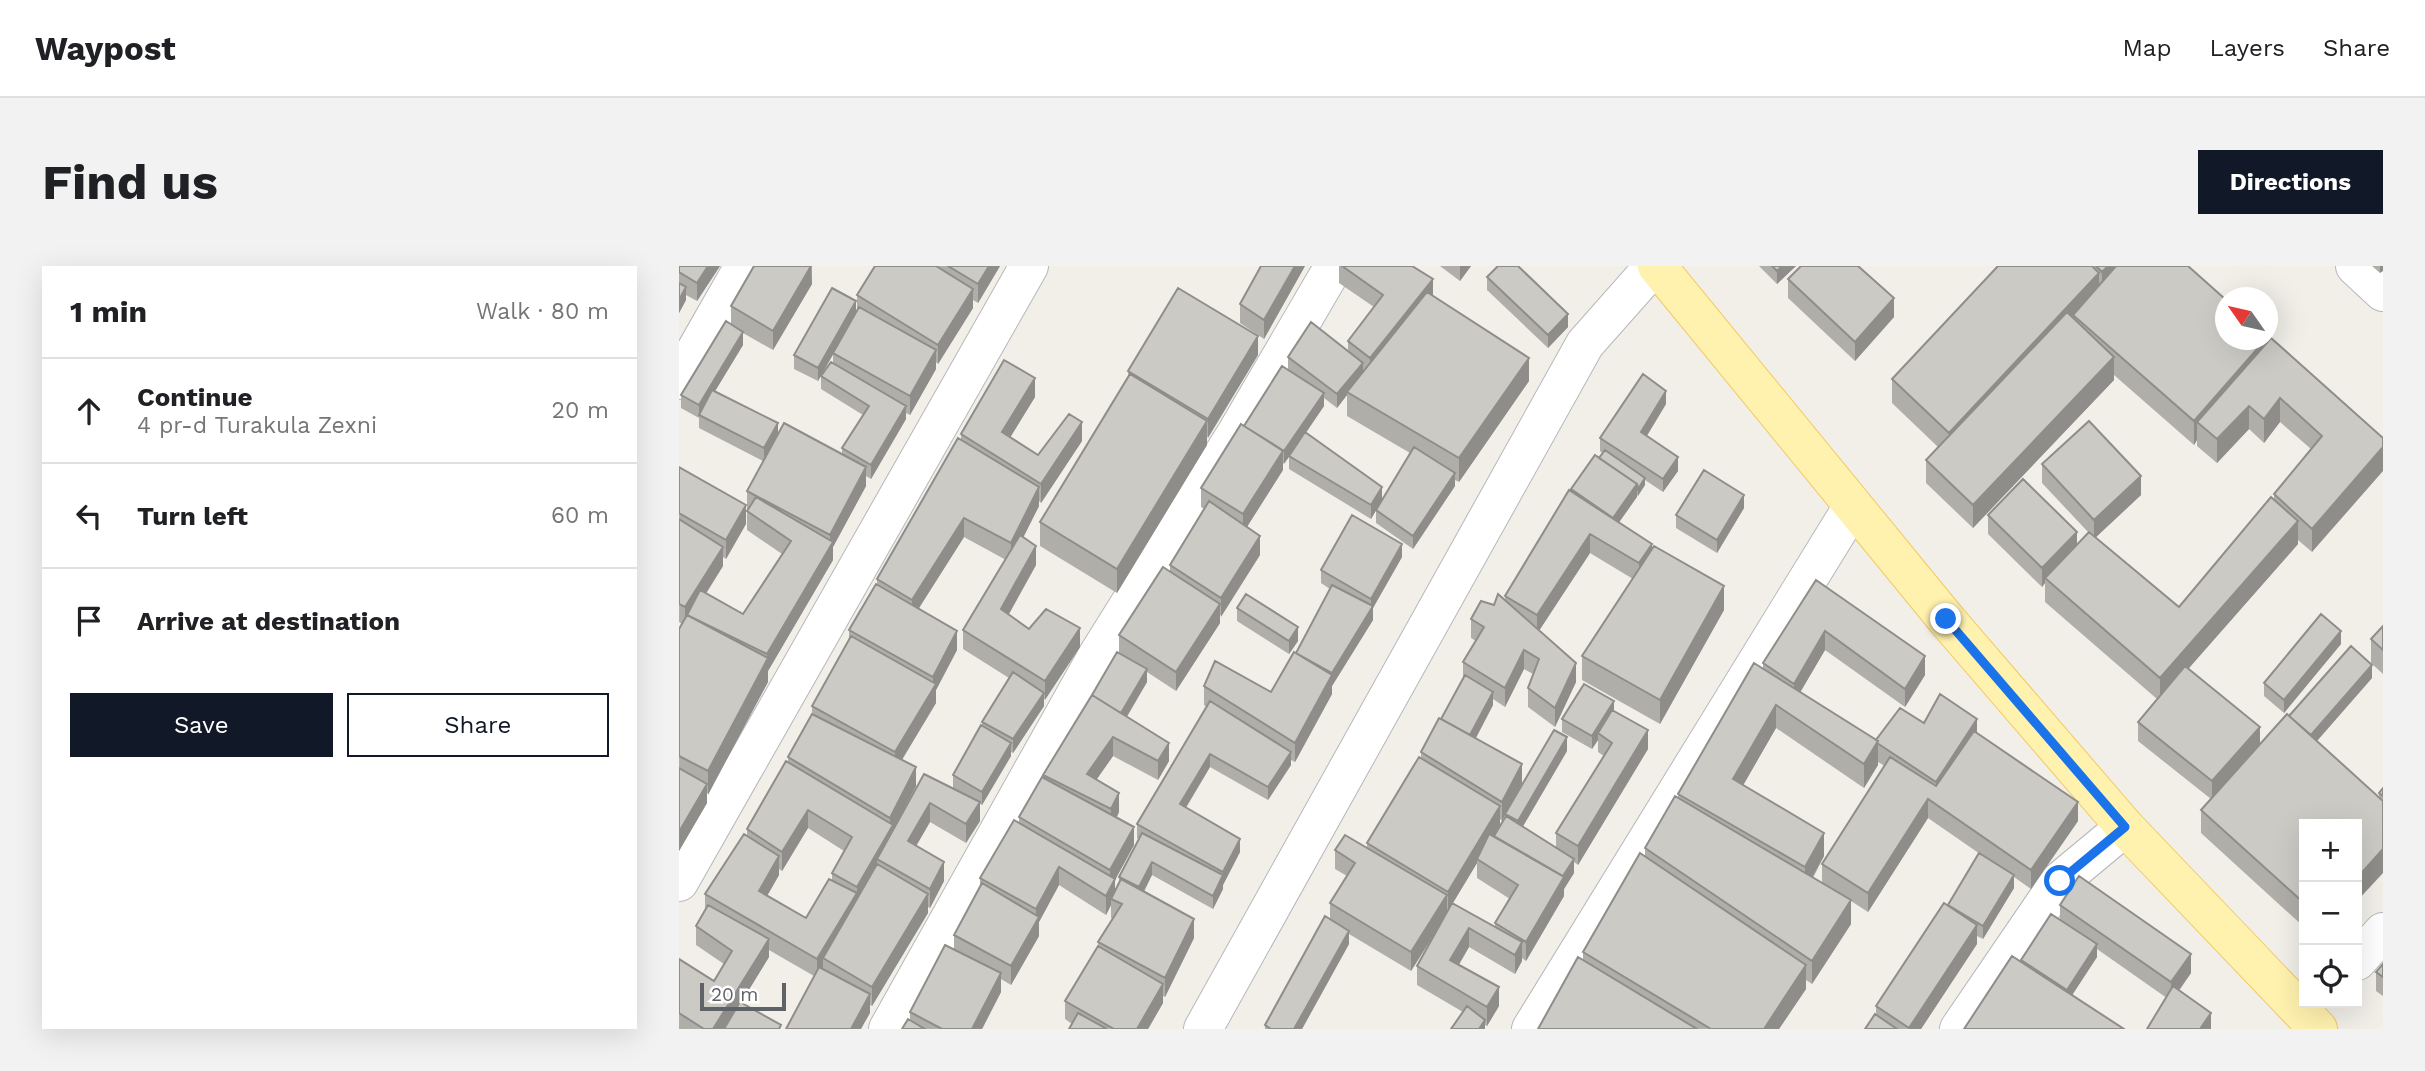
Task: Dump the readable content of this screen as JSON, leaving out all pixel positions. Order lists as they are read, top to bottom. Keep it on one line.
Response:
{"scale_bar":"20 m","north":"top left","page":{"header":"Waypost","nav":["Map","Layers","Share"],"buttons":["Directions",["Save","Share"]],"title":"Find us","heading":["1 min","Walk · 80 m"],"list":[["Continue","4 pr-d Turakula Zexni","20 m"],["Turn left","60 m"],"Arrive at destination"],"map_buttons":["+","−"],"scale":"20 m"}}
